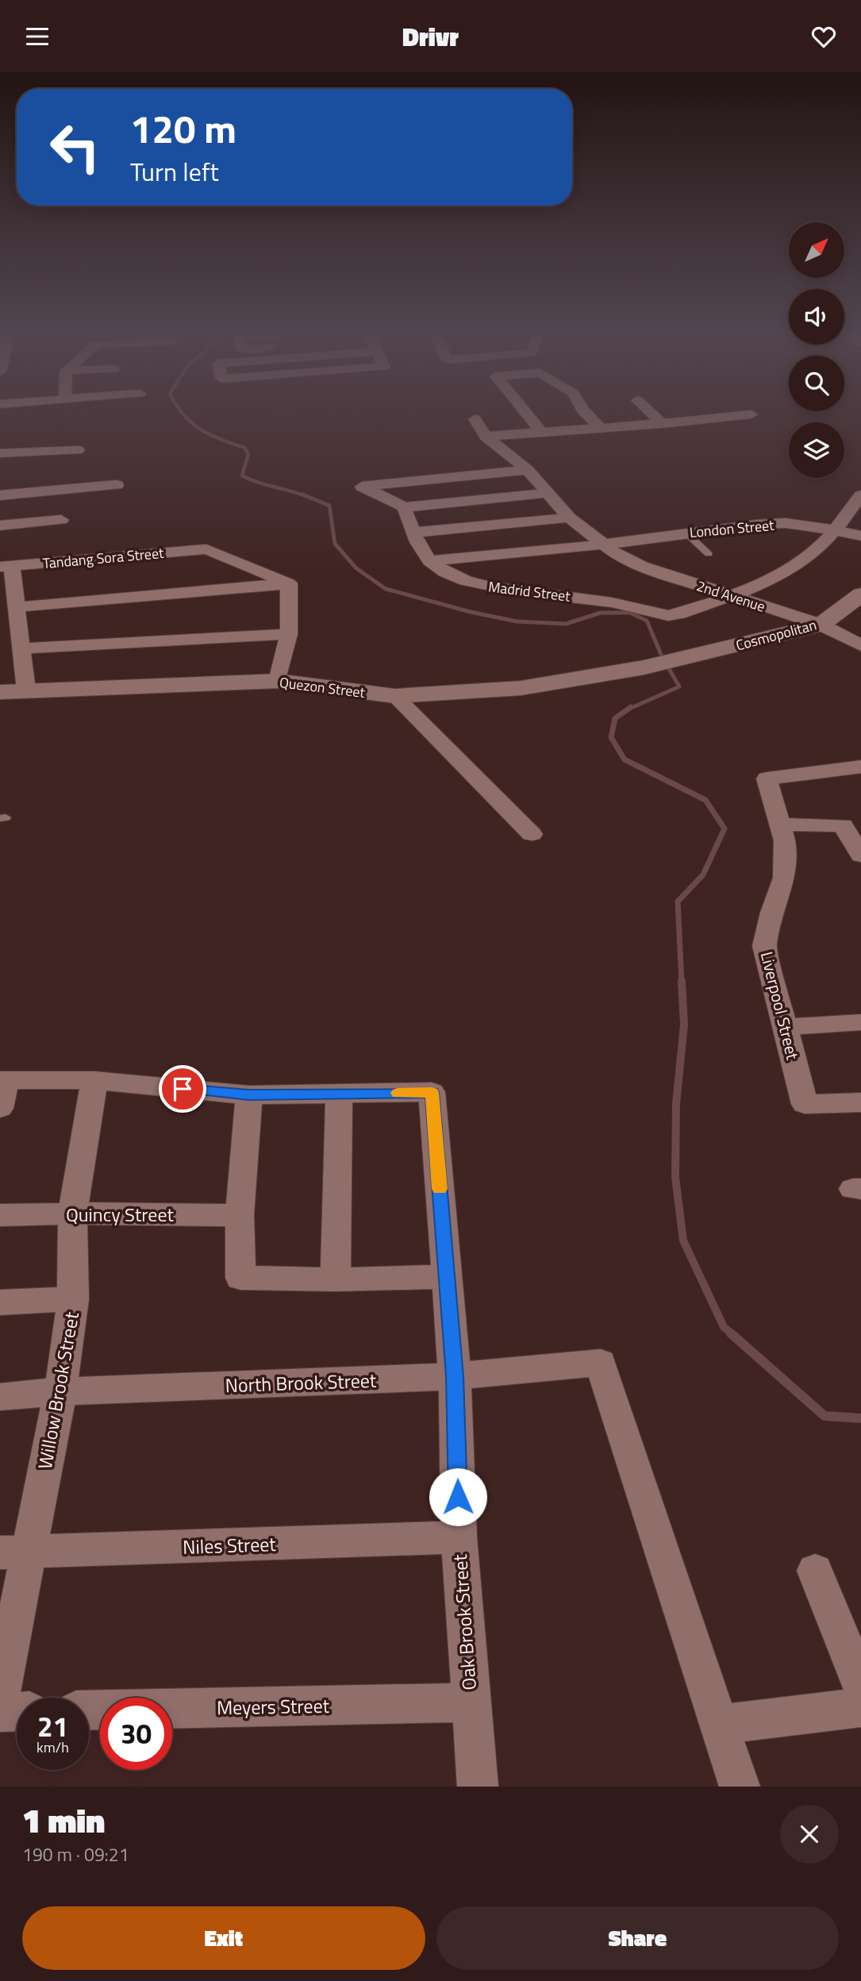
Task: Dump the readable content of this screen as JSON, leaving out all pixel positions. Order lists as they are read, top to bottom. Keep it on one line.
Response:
{"streets":{"street":["London Street","Tandang Sora Street","Madrid Street","2nd Avenue","Cosmopolitan","Quezon Street","Liverpool Street","Quincy Street","North Brook Street","Willow Brook Street","Niles Street","Oak Brook Street","Meyers Street"]},"crossings":[["London Street","Madrid Street"],["London Street","2nd Avenue"],["Madrid Street","2nd Avenue"],["2nd Avenue","Cosmopolitan"],["Cosmopolitan","Quezon Street"],["Quincy Street","Willow Brook Street"],["North Brook Street","Willow Brook Street"],["North Brook Street","Oak Brook Street"],["Willow Brook Street","Niles Street"],["Niles Street","Oak Brook Street"],["Oak Brook Street","Meyers Street"]],"north":"top right","page":{"header":"Drivr","turn":["120 m","Turn left"],"speed":"21 km/h","limit":"30","heading":["1 min","190 m · 09:21"],"buttons":["Exit","Share"]}}
